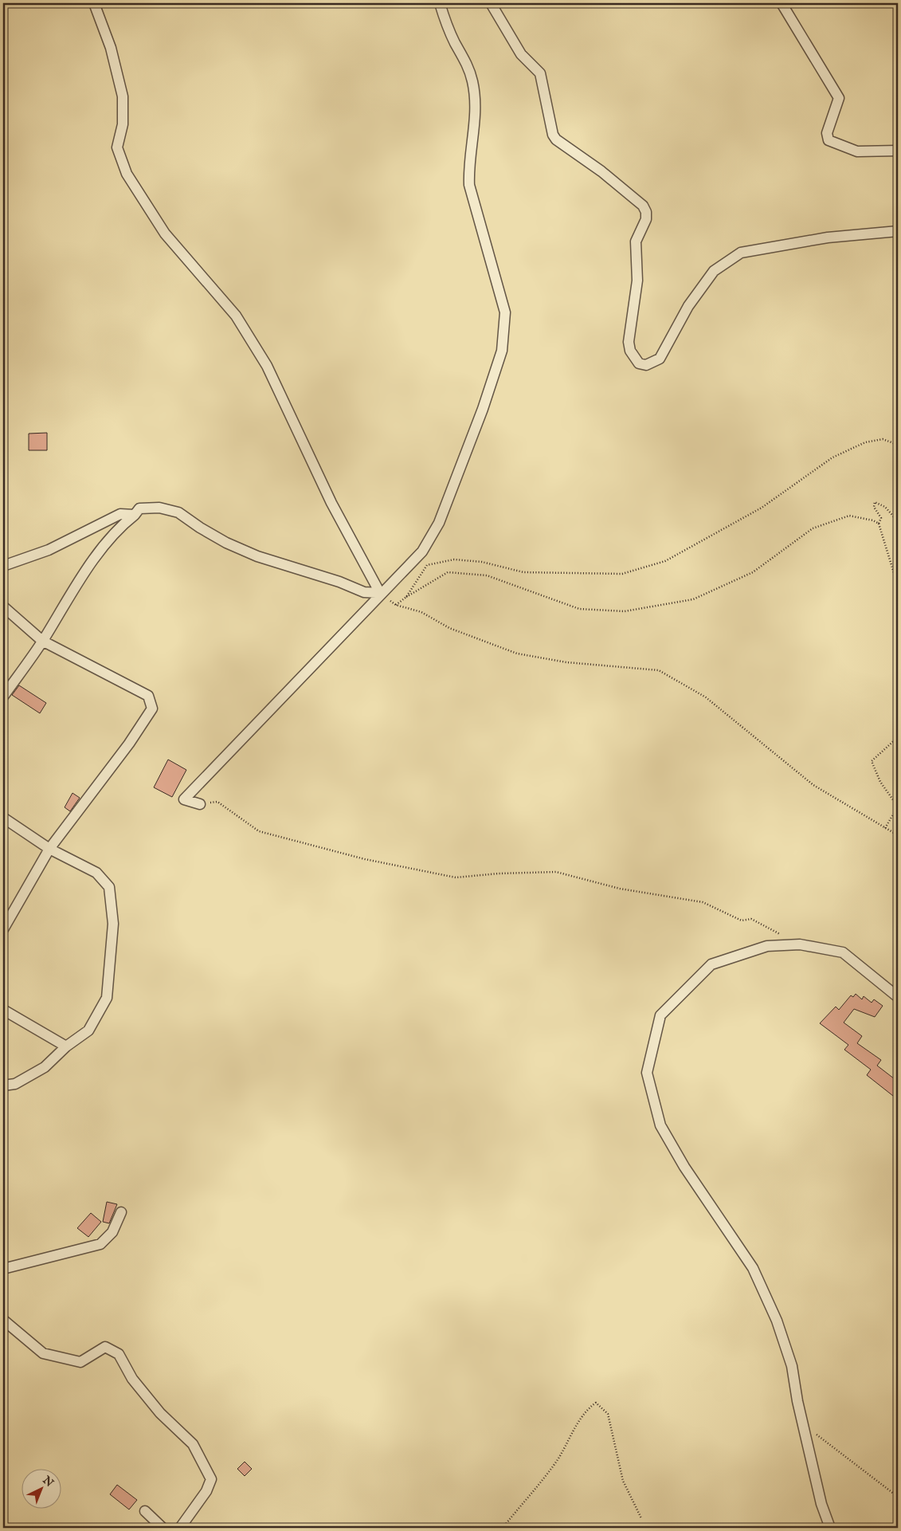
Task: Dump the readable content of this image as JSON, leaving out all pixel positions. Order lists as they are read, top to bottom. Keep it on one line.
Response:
{"north":"top right"}
